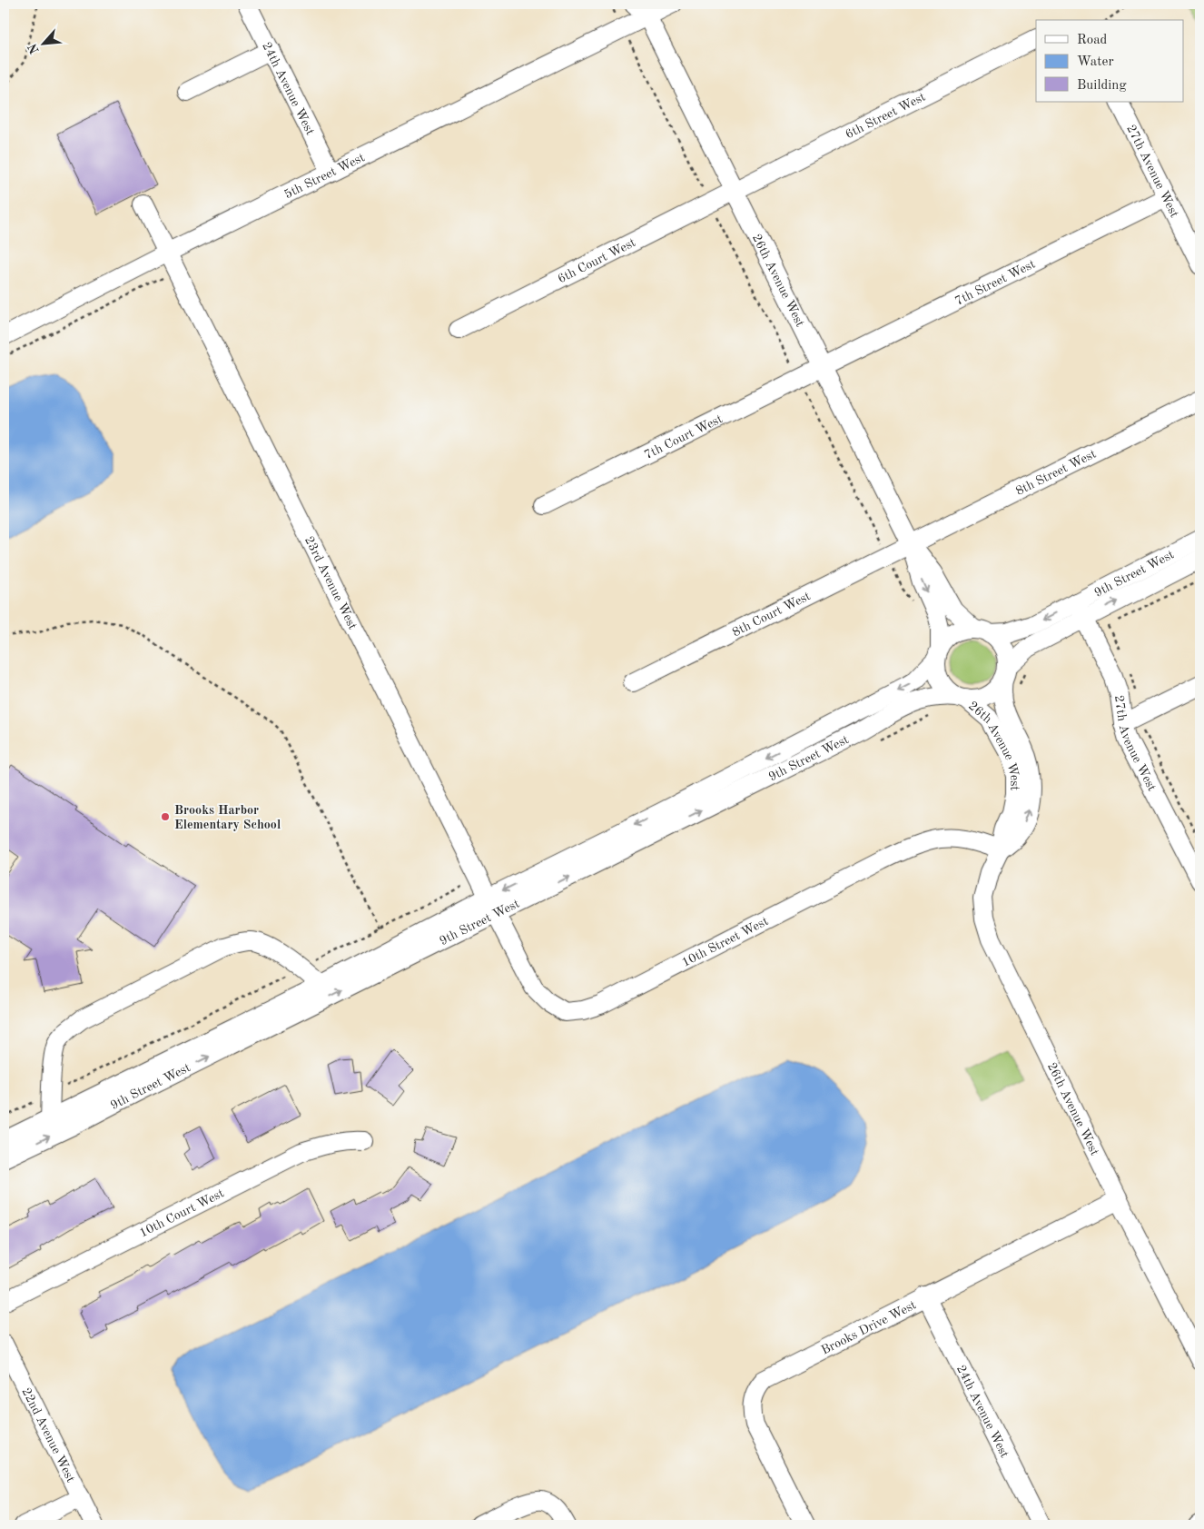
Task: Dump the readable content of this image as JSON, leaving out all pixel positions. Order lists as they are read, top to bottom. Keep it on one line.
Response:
{"streets":{"street":["24th Avenue West","6th Street West","27th Avenue West","5th Street West","6th Court West","26th Avenue West","7th Street West","7th Court West","8th Street West","9th Street West","23rd Avenue West","8th Court West","10th Street West","10th Court West","Brooks Drive West","22nd Avenue West"]},"crossings":[["24th Avenue West","5th Street West"],["24th Avenue West","Brooks Drive West"],["6th Street West","6th Court West"],["6th Street West","26th Avenue West"],["27th Avenue West","7th Street West"],["27th Avenue West","9th Street West"],["5th Street West","26th Avenue West"],["5th Street West","23rd Avenue West"],["6th Court West","26th Avenue West"],["26th Avenue West","7th Street West"],["26th Avenue West","7th Court West"],["26th Avenue West","8th Street West"],["26th Avenue West","9th Street West"],["26th Avenue West","8th Court West"],["26th Avenue West","10th Street West"],["26th Avenue West","Brooks Drive West"],["7th Street West","7th Court West"],["8th Street West","8th Court West"],["9th Street West","23rd Avenue West"],["9th Street West","10th Street West"],["23rd Avenue West","10th Street West"]],"places":["Brooks Harbor Elementary School"],"legend":["Road","Water","Building"],"north":"bottom left"}
